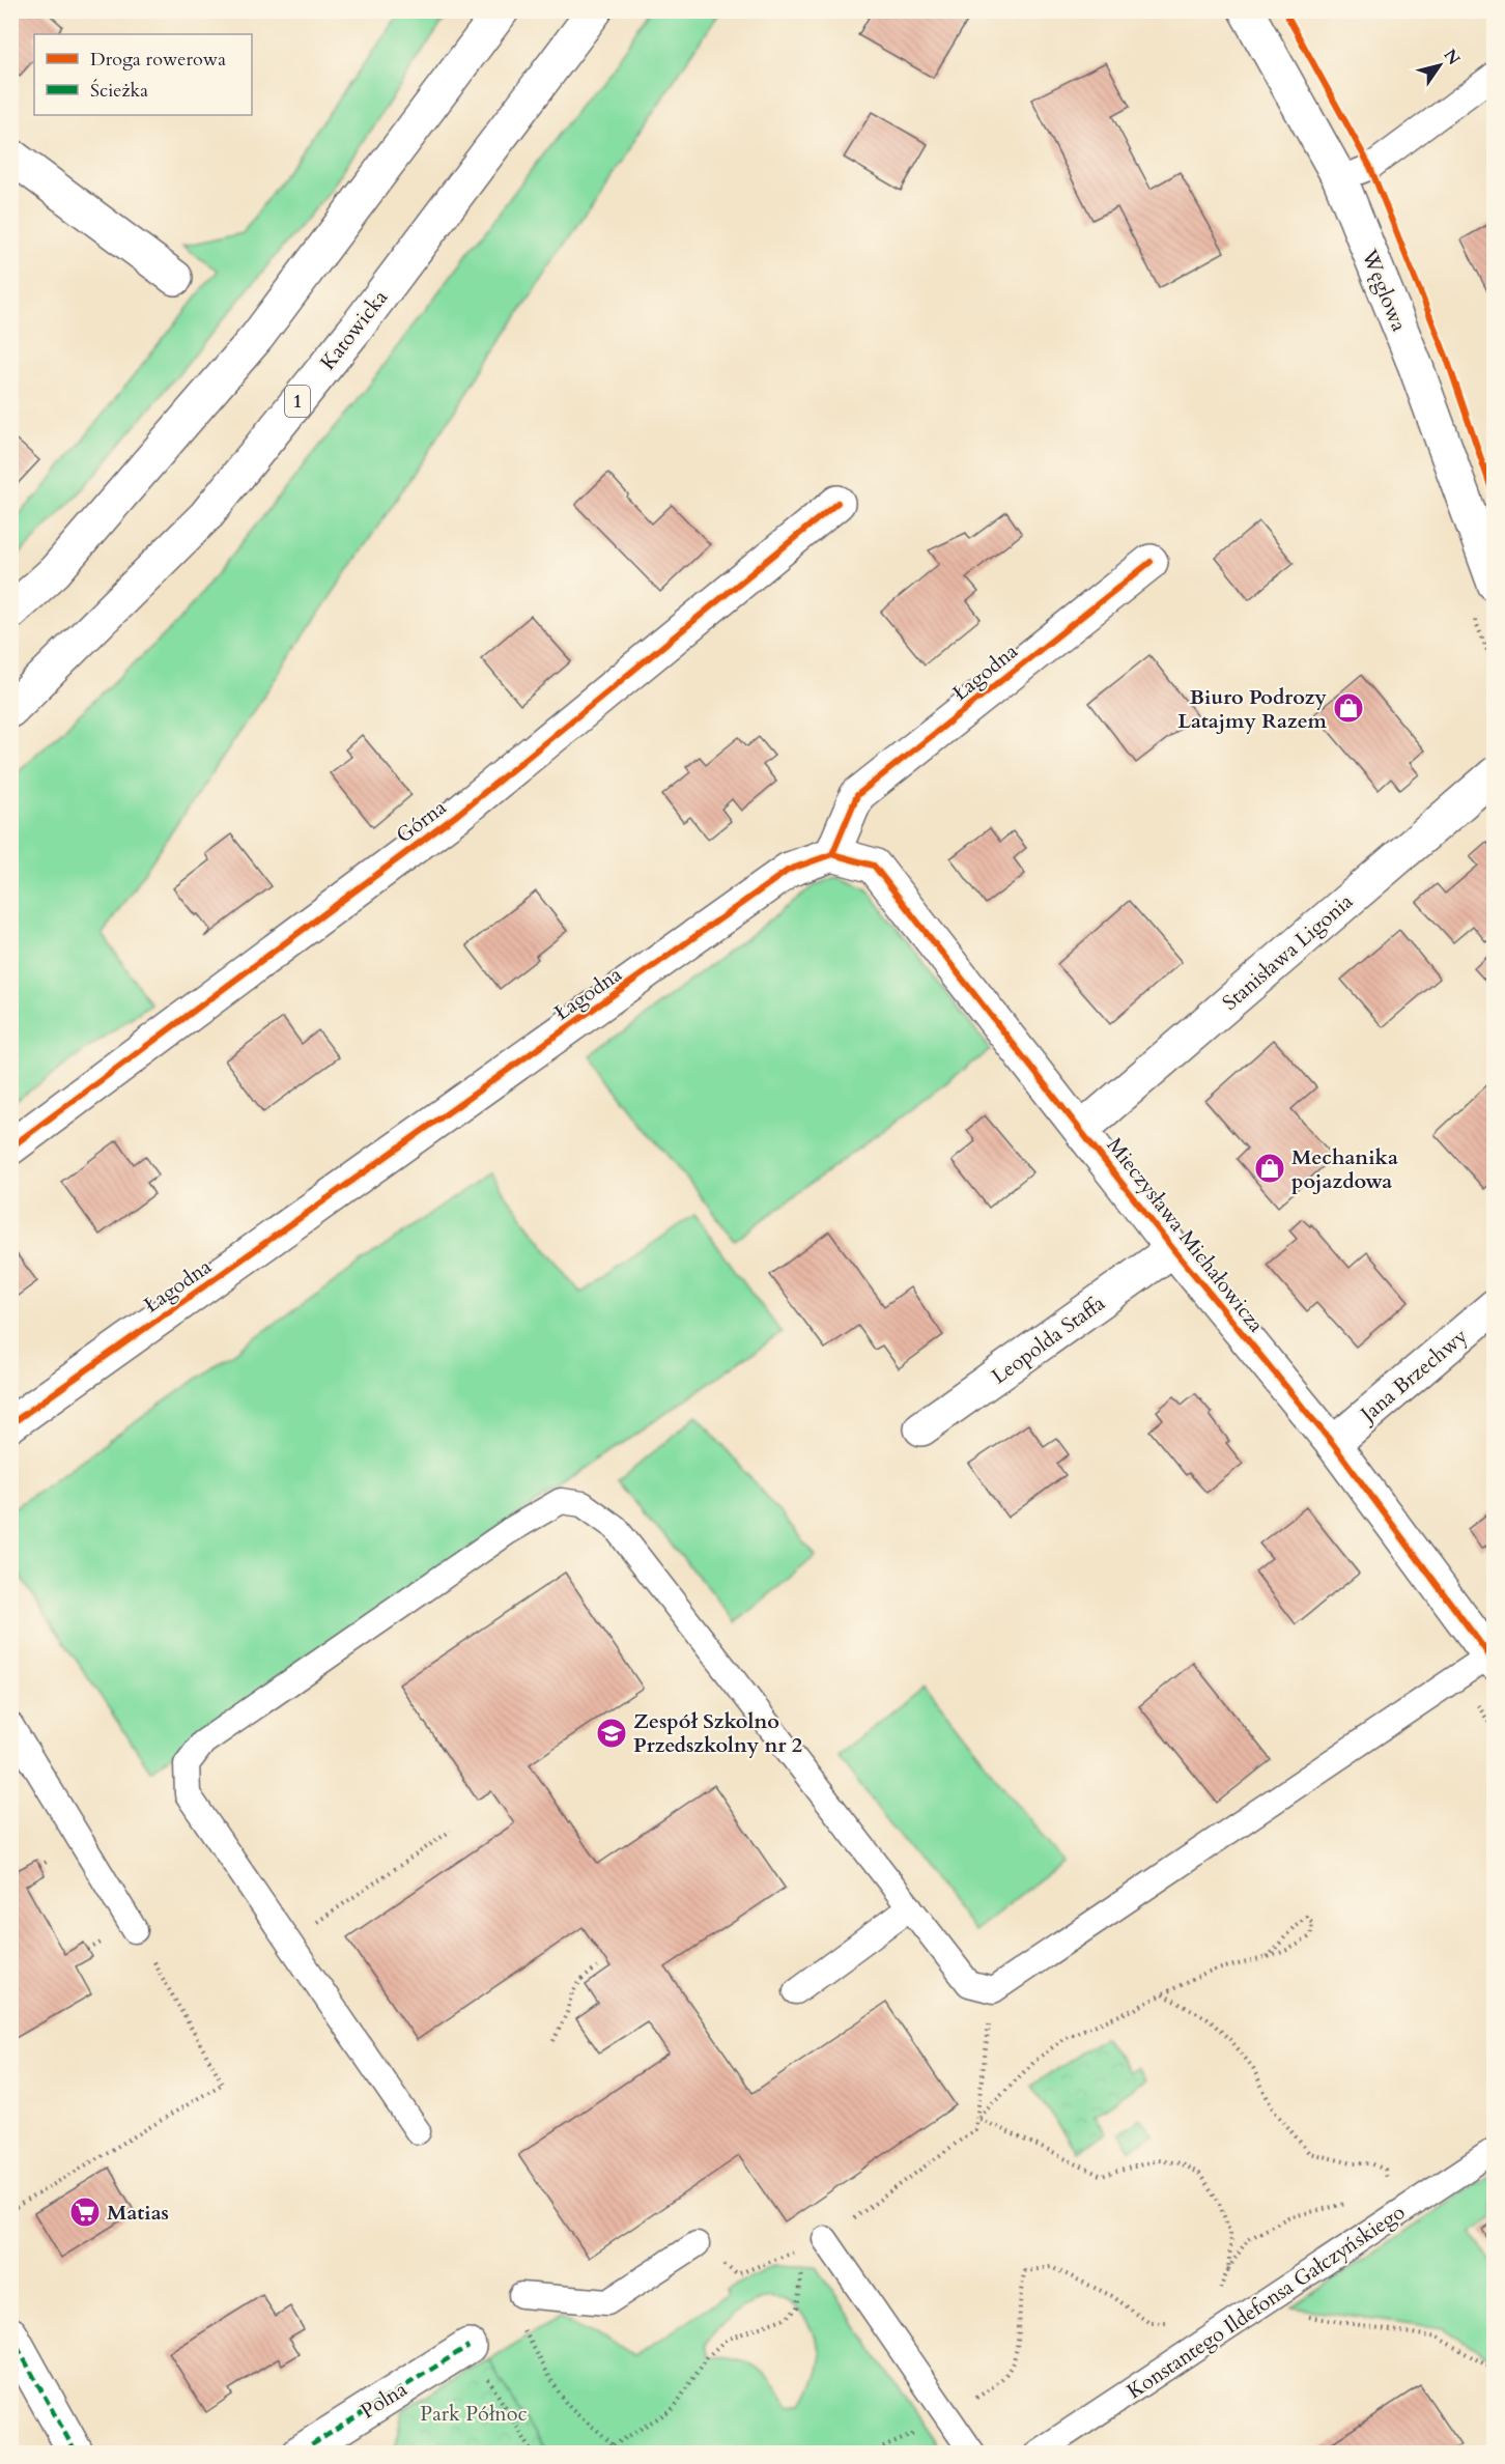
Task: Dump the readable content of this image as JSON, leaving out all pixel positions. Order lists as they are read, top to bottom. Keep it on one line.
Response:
{"streets":{"street":["Węglowa","Katowicka","1","Łagodna","Górna","Stanisława Ligonia","Mieczysława Michałowicza","Leopolda Staffa","Jana Brzechwy","Polna"],"lane":["Konstantego Ildefonsa Gałczyńskiego"]},"crossings":[["Łagodna","Mieczysława Michałowicza"],["Stanisława Ligonia","Mieczysława Michałowicza"],["Mieczysława Michałowicza","Leopolda Staffa"],["Mieczysława Michałowicza","Jana Brzechwy"]],"parks":["Park Północ"],"places":{"shop":["Biuro Podrozy Latajmy Razem","Mechanika pojazdowa"],"school or university":["Zespół Szkolno Przedszkolny nr 2"],"supermarket":["Matias"]},"legend":["Droga rowerowa","Ścieżka"],"north":"top right"}
